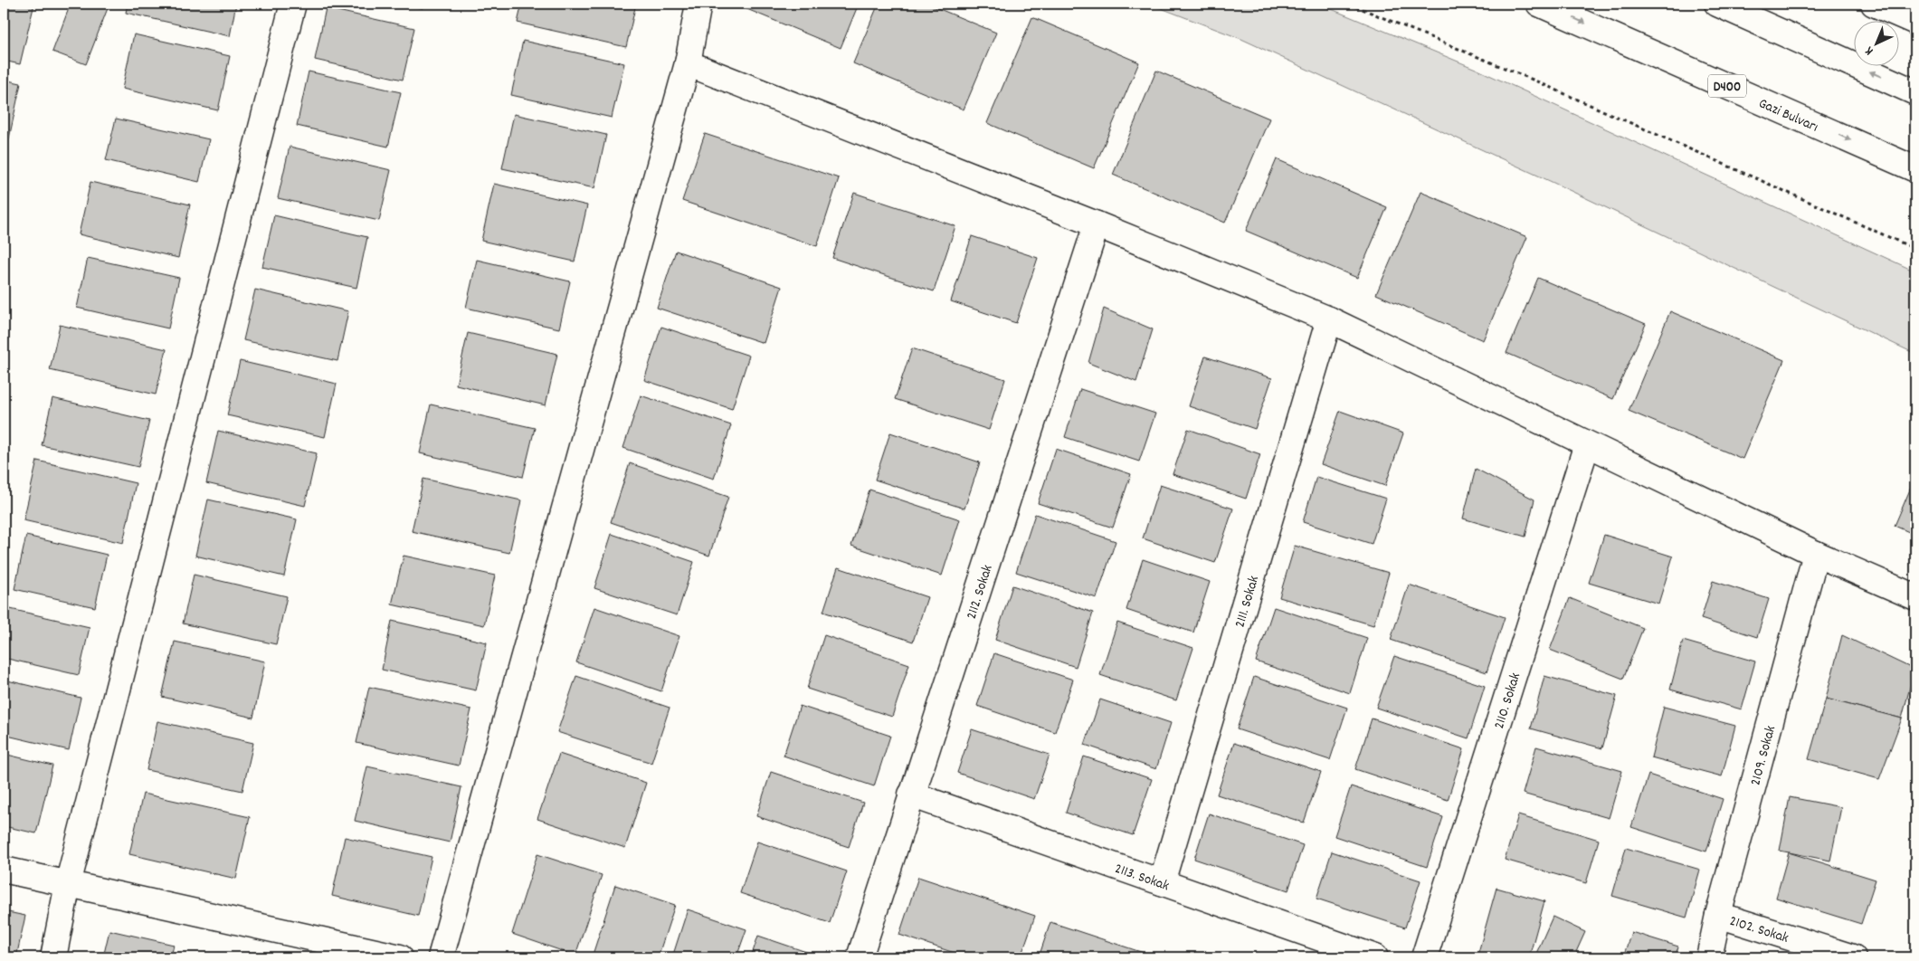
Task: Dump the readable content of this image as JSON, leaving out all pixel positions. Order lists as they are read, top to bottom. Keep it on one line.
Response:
{"streets":{"main road":["D400","Gazi Bulvarı","2112. Sokak","2111. Sokak","2110. Sokak","2109. Sokak","2113. Sokak","2102. Sokak"]},"crossings":[["2112. Sokak","2113. Sokak"],["2111. Sokak","2113. Sokak"],["2109. Sokak","2102. Sokak"]],"north":"bottom left"}
